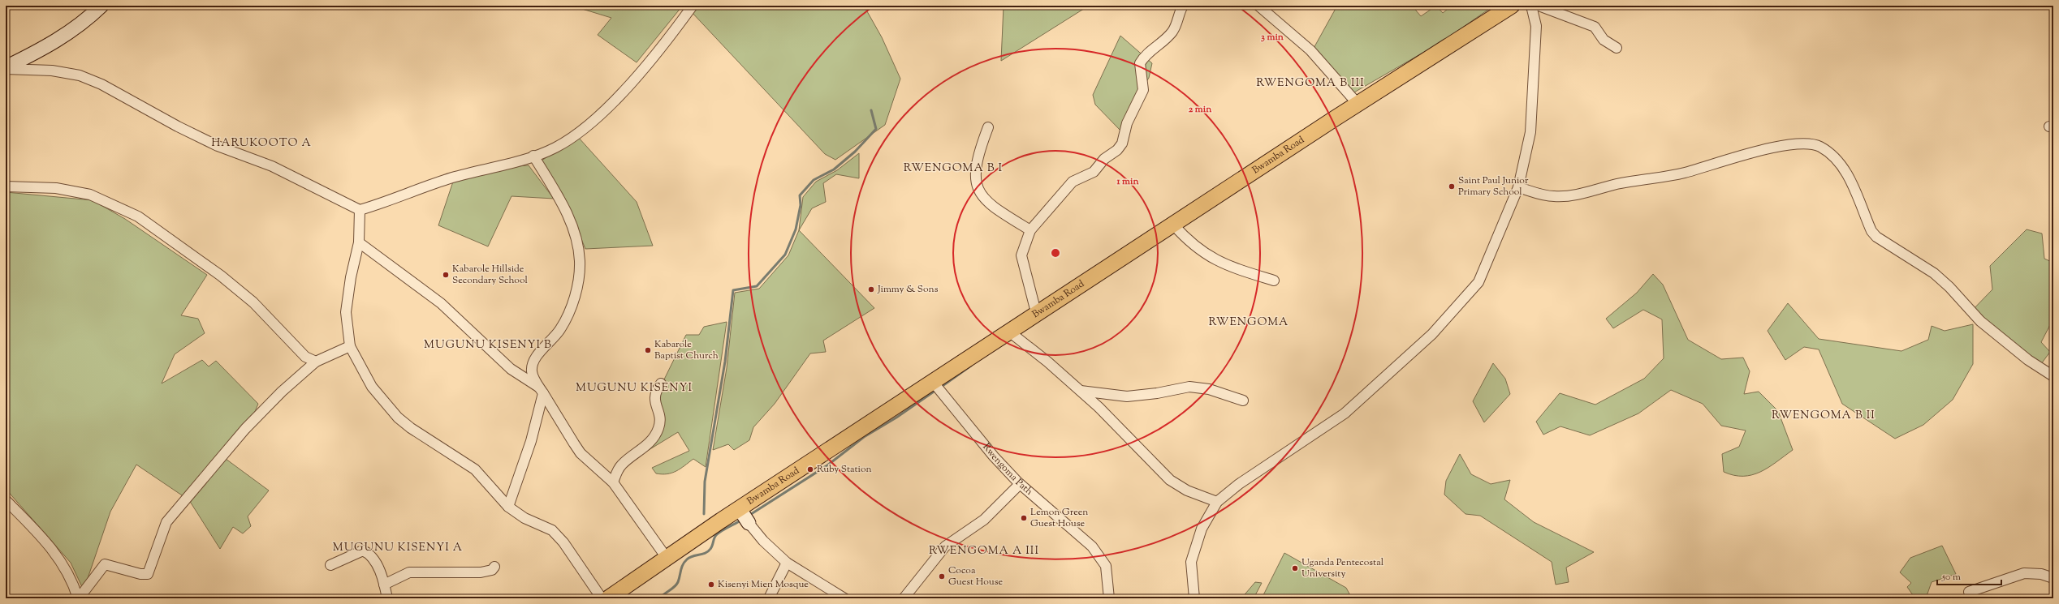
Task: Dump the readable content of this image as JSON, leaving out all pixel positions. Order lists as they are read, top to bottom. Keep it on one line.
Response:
{"streets":{"main road":["Bwamba Road"],"street":["Rwengoma Path"]},"crossings":[["Bwamba Road","Rwengoma Path"]],"districts":["RWENGOMA B III","HARUKOOTO A","RWENGOMA B I","RWENGOMA","MUGUNU KISENYI B","MUGUNU KISENYI","RWENGOMA B II","MUGUNU KISENYI A","RWENGOMA A III"],"places":["Saint Paul Junior Primary School","Kabarole Hillside Secondary School","Jimmy & Sons","Kabarole Baptist Church","Ruby Station","Lemon Green Guest House","Uganda Pentecostal University","Cocoa Guest House","Kisenyi Mien Mosque"],"scale_bar":"50 m","rings":["3 min","2 min","1 min"]}
